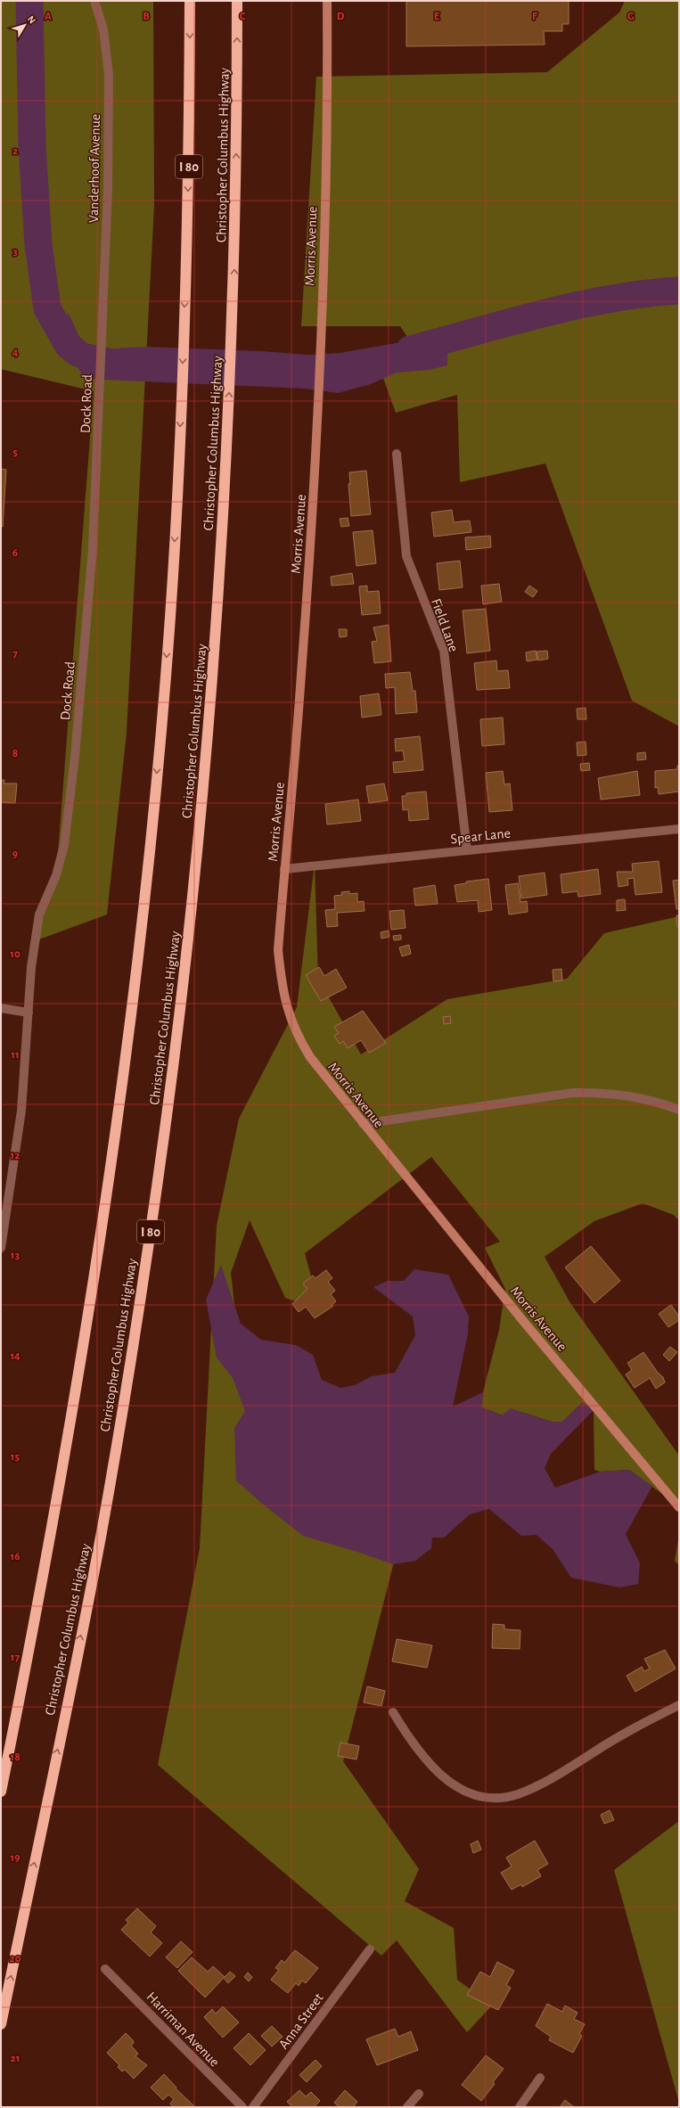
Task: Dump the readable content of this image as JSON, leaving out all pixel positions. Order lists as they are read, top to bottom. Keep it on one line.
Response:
{"streets":{"highway":["Christopher Columbus Highway","I 80"],"street":["Vanderhoof Avenue","Morris Avenue","Dock Road","Field Lane","Spear Lane","Anna Street","Harriman Avenue"]},"crossings":[["Vanderhoof Avenue","Dock Road"],["Morris Avenue","Spear Lane"],["Field Lane","Spear Lane"]],"north":"top right","grid":{"columns":["A","B","C","D","E","F","G"],"rows":["2","3","4","5","6","7","8","9","10","11","12","13","14","15","16","17","18","19","20","21"]}}
